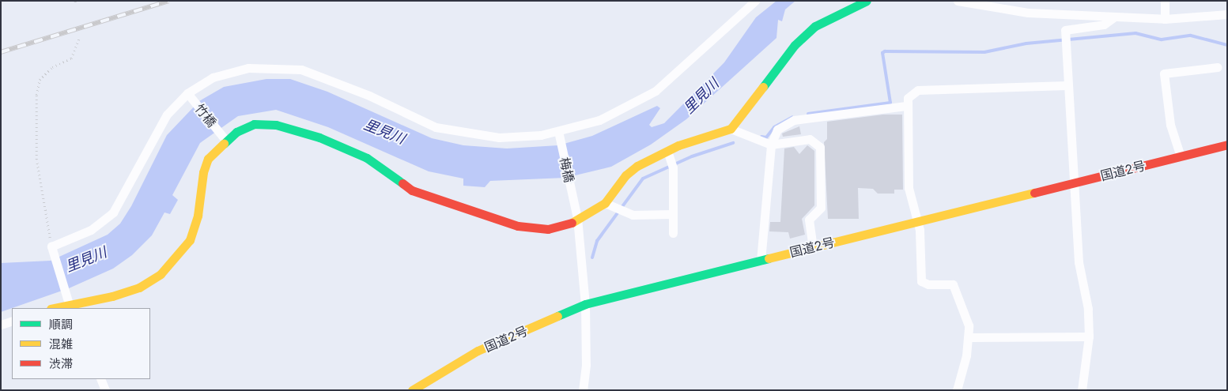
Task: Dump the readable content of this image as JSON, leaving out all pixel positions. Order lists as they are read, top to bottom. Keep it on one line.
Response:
{"streets":{"main road":["国道2号"],"street":["竹橋","梅橋"]},"crossings":[["梅橋","国道2号"]],"water":["里見川"],"legend":["順調","混雑","渋滞"]}
